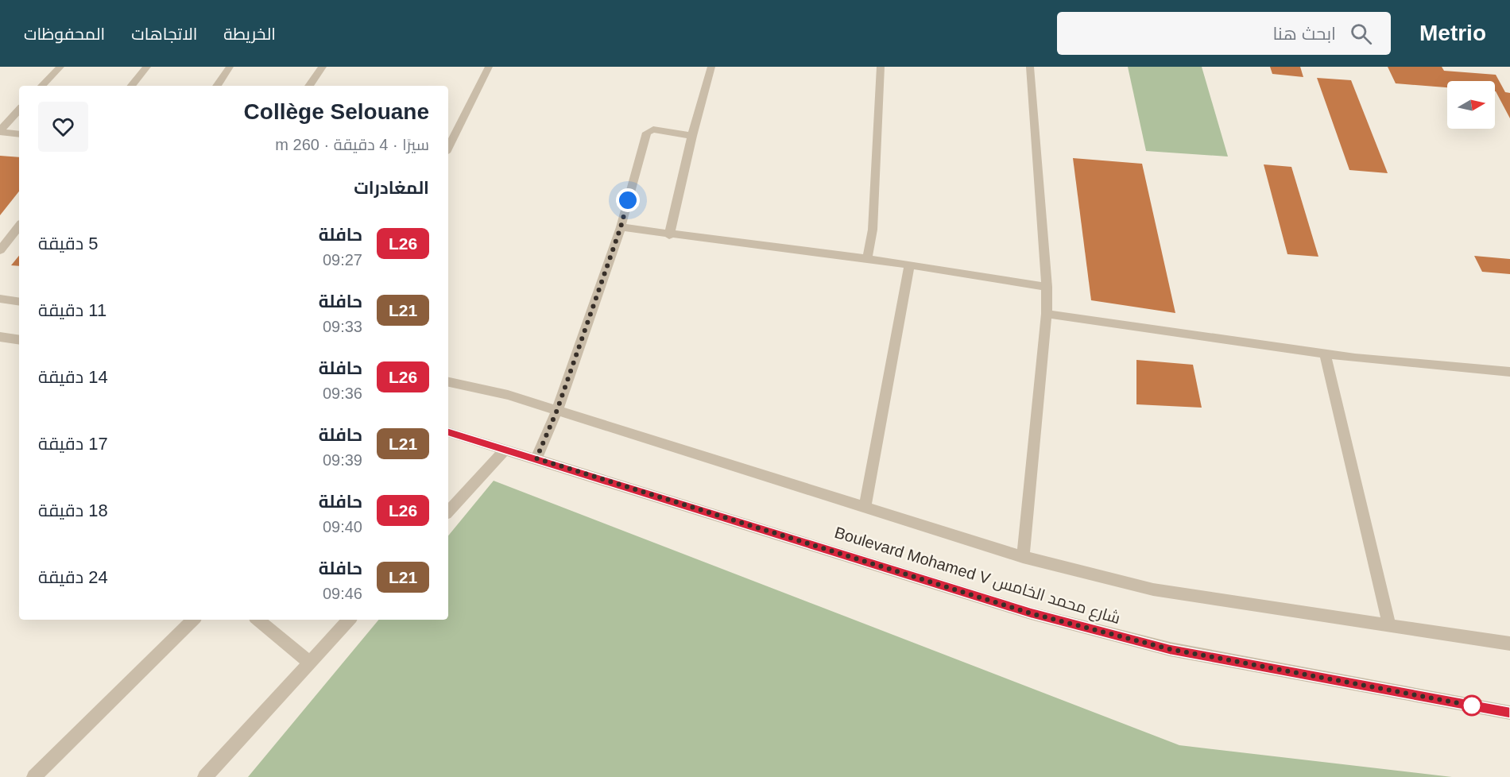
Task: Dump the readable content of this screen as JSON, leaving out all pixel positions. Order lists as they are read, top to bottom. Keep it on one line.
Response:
{"streets":{"street":["Boulevard Mohamed V شارع محمد الخامس"]},"lines":["bus line L26"],"north":"right","page":{"header":"Metrio","search":"ابحث هنا","nav":["الخريطة","الاتجاهات","المحفوظات"],"heading":[["Collège Selouane","سيرًا · 4 دقيقة · 260 m"],"المغادرات"],"list":[{"mark":"L26","name":"حافلة","note":"09:27","value":"5 دقيقة"},{"mark":"L21","name":"حافلة","note":"09:33","value":"11 دقيقة"},{"mark":"L26","name":"حافلة","note":"09:36","value":"14 دقيقة"},{"mark":"L21","name":"حافلة","note":"09:39","value":"17 دقيقة"},{"mark":"L26","name":"حافلة","note":"09:40","value":"18 دقيقة"},{"mark":"L21","name":"حافلة","note":"09:46","value":"24 دقيقة"}]}}
